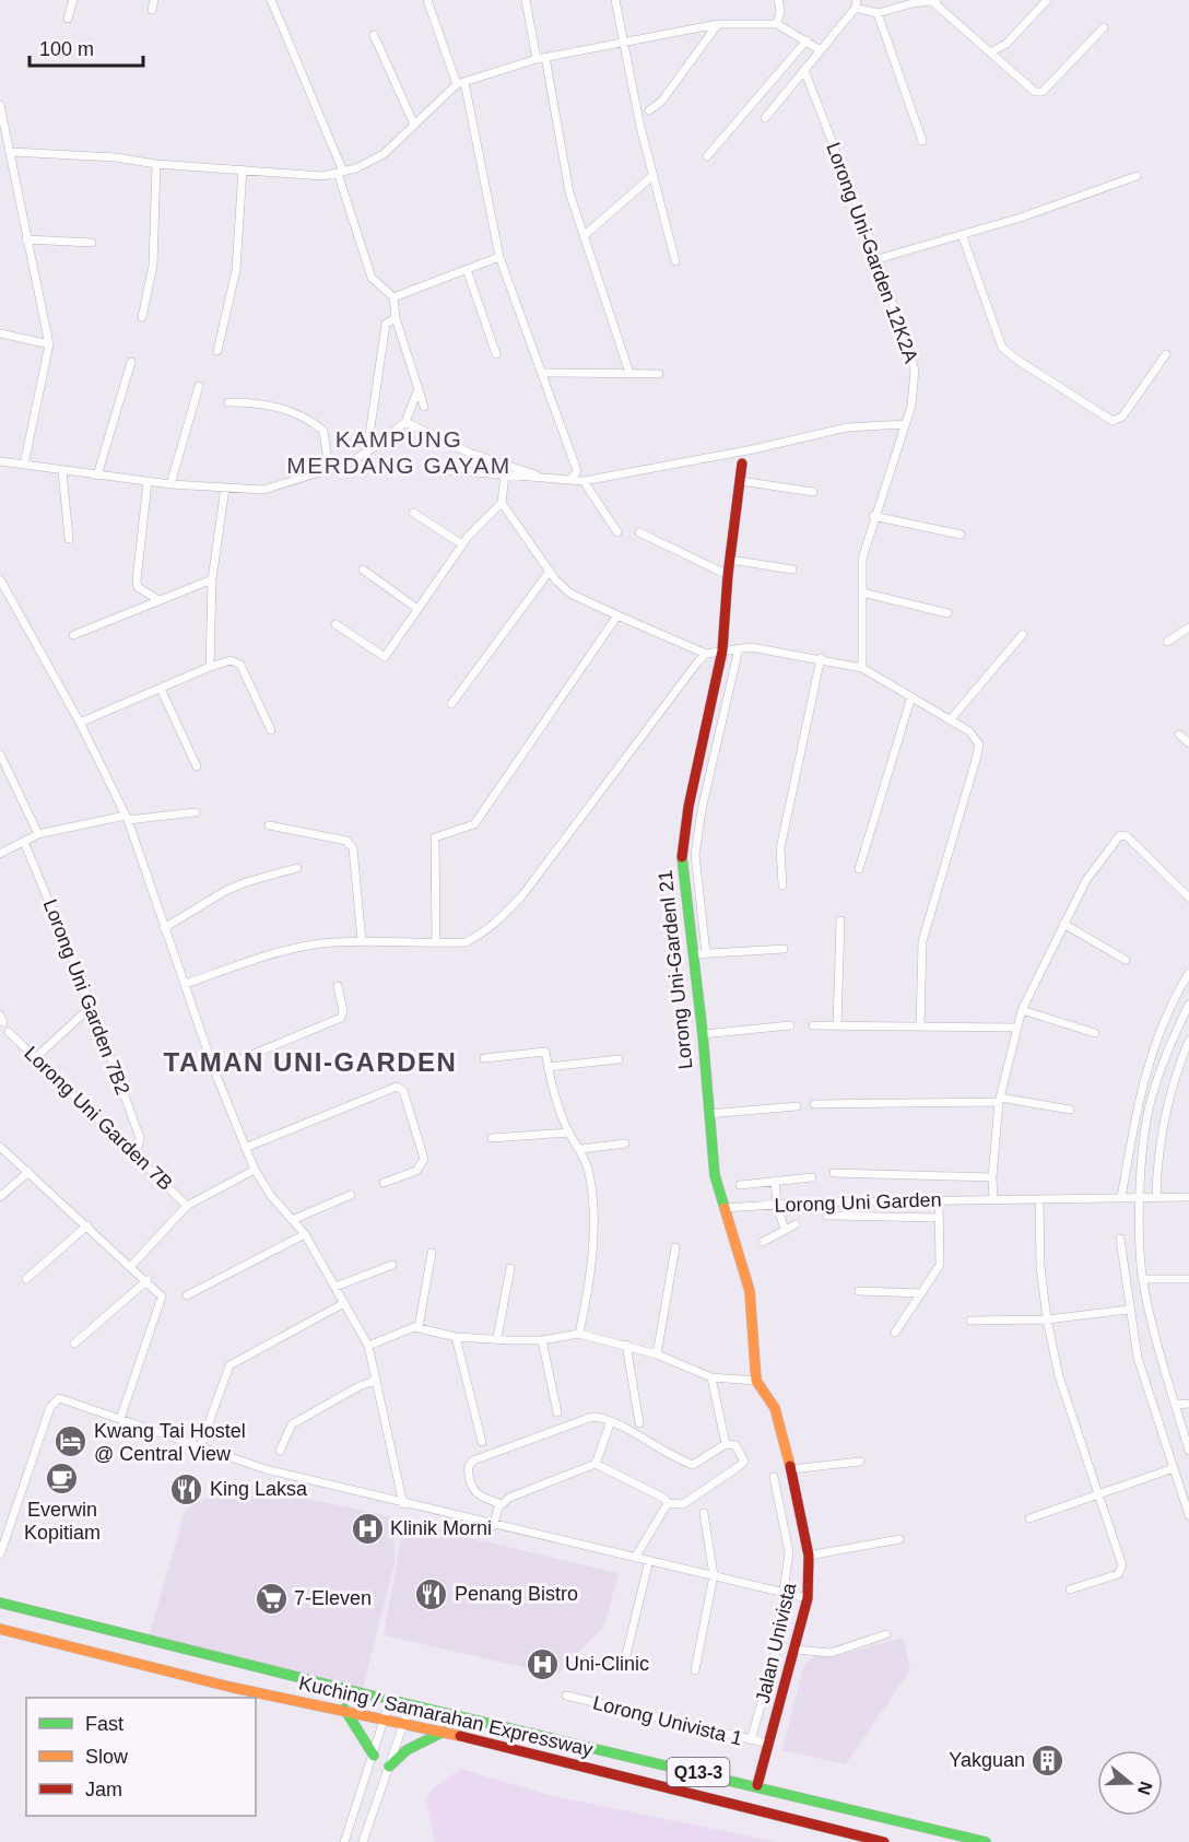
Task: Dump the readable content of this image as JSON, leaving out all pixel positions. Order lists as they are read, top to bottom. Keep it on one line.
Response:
{"streets":{"main road":["Lorong Uni-Gardenl 21","Jalan Univista","Kuching / Samarahan Expressway","Q13-3"],"street":["Lorong Uni-Garden 12K2A","Lorong Uni Garden 7B2","Lorong Uni Garden 7B","Lorong Uni Garden","Lorong Univista 1"]},"crossings":[["Lorong Uni-Gardenl 21","Lorong Uni Garden"],["Lorong Uni-Gardenl 21","Jalan Univista"],["Lorong Uni Garden 7B2","Lorong Uni Garden 7B"],["Jalan Univista","Kuching / Samarahan Expressway"],["Jalan Univista","Lorong Univista 1"]],"districts":["KAMPUNG MERDANG GAYAM","TAMAN UNI-GARDEN"],"places":{"hotel":["Kwang Tai Hostel @ Central View"],"cafe":["Everwin Kopitiam"],"restaurant":["King Laksa","Penang Bistro"],"hospital":["Klinik Morni","Uni-Clinic"],"supermarket":["7-Eleven"],"building":["Yakguan"]},"legend":["Fast","Slow","Jam"],"scale_bar":"100 m","north":"right"}
